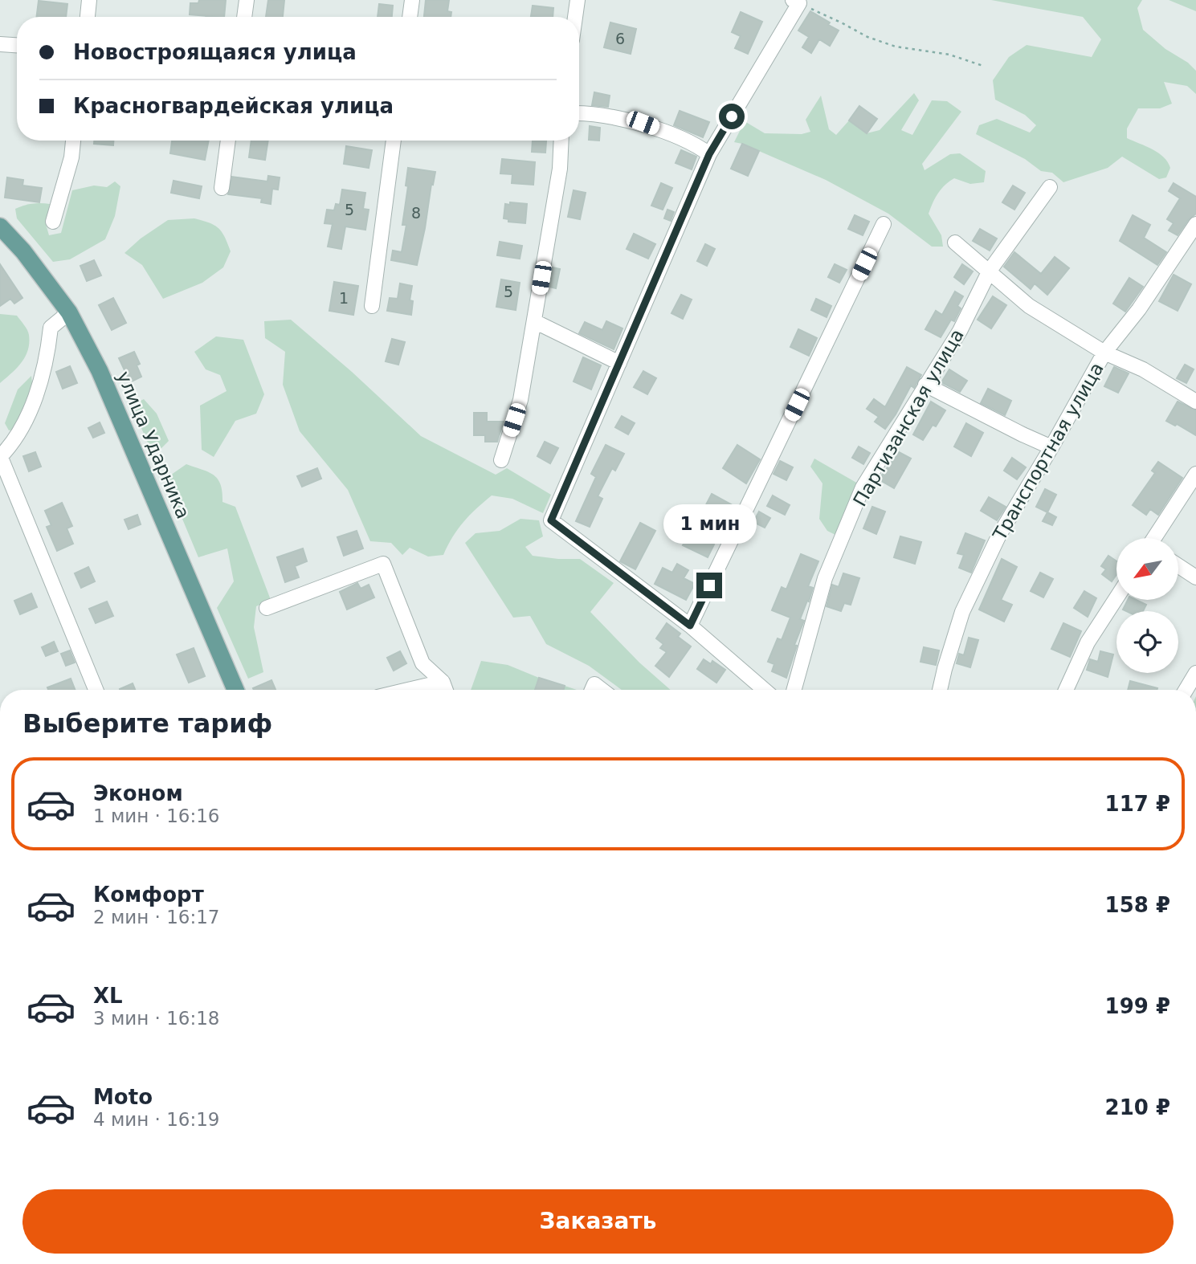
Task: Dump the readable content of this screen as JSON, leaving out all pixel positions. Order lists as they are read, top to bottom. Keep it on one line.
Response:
{"streets":{"main road":["улица Ударника"],"street":["Партизанская улица","Транспортная улица"]},"house_numbers":["6","5","8","5","1"],"north":"bottom left","page":{"banner":["Новостроящаяся улица","Красногвардейская улица"],"bubble":"1 мин","heading":"Выберите тариф","list":[{"name":"Эконом","note":"1 мин · 16:16","value":"117 ₽"},{"name":"Комфорт","note":"2 мин · 16:17","value":"158 ₽"},{"name":"XL","note":"3 мин · 16:18","value":"199 ₽"},{"name":"Moto","note":"4 мин · 16:19","value":"210 ₽"}],"buttons":"Заказать"}}
